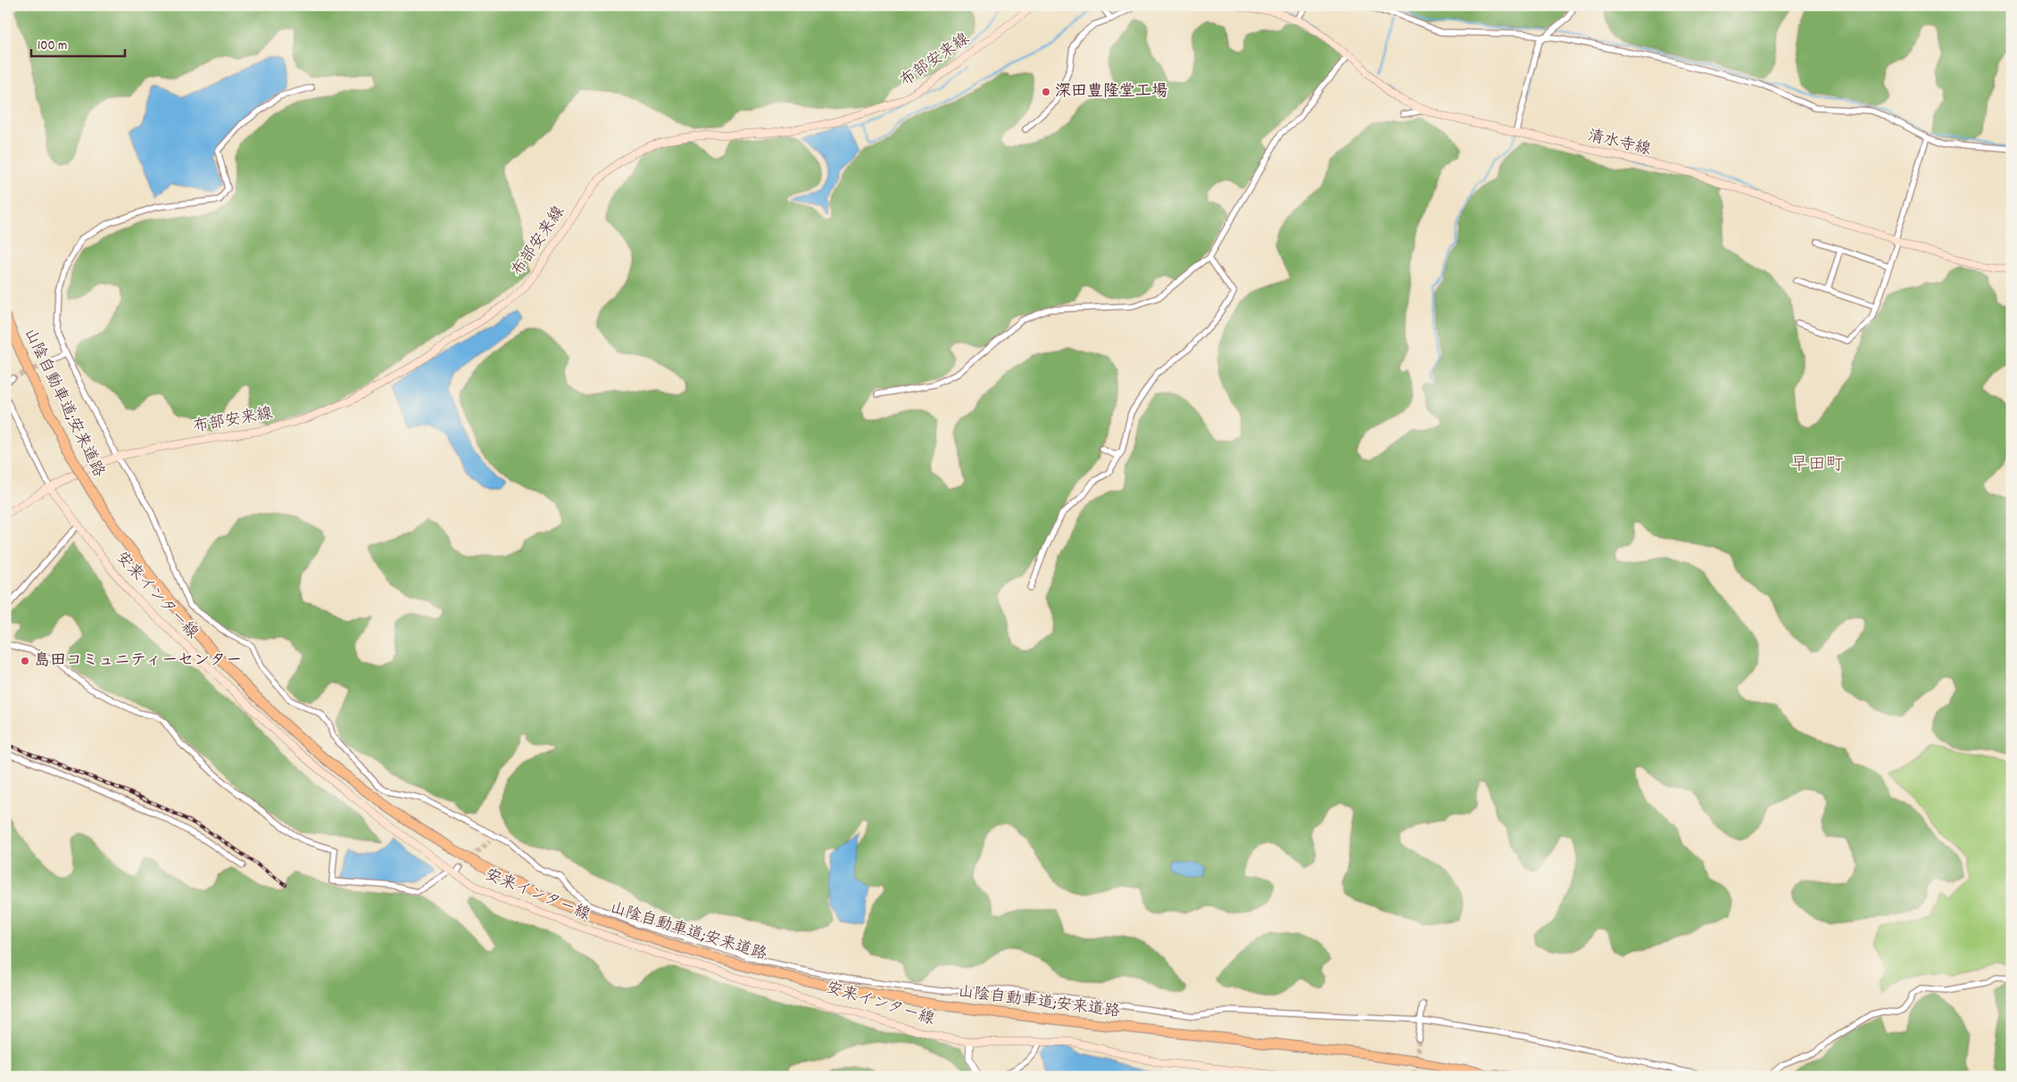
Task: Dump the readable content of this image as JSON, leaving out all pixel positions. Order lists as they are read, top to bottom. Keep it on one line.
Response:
{"streets":{"highway":["山陰自動車道;安来道路"],"main road":["布部安来線","清水寺線","安来インター線"]},"crossings":[["布部安来線","安来インター線"]],"districts":["早田町"],"places":["深田豊隆堂工場","島田コミュニティーセンター"],"scale_bar":"100 m"}
